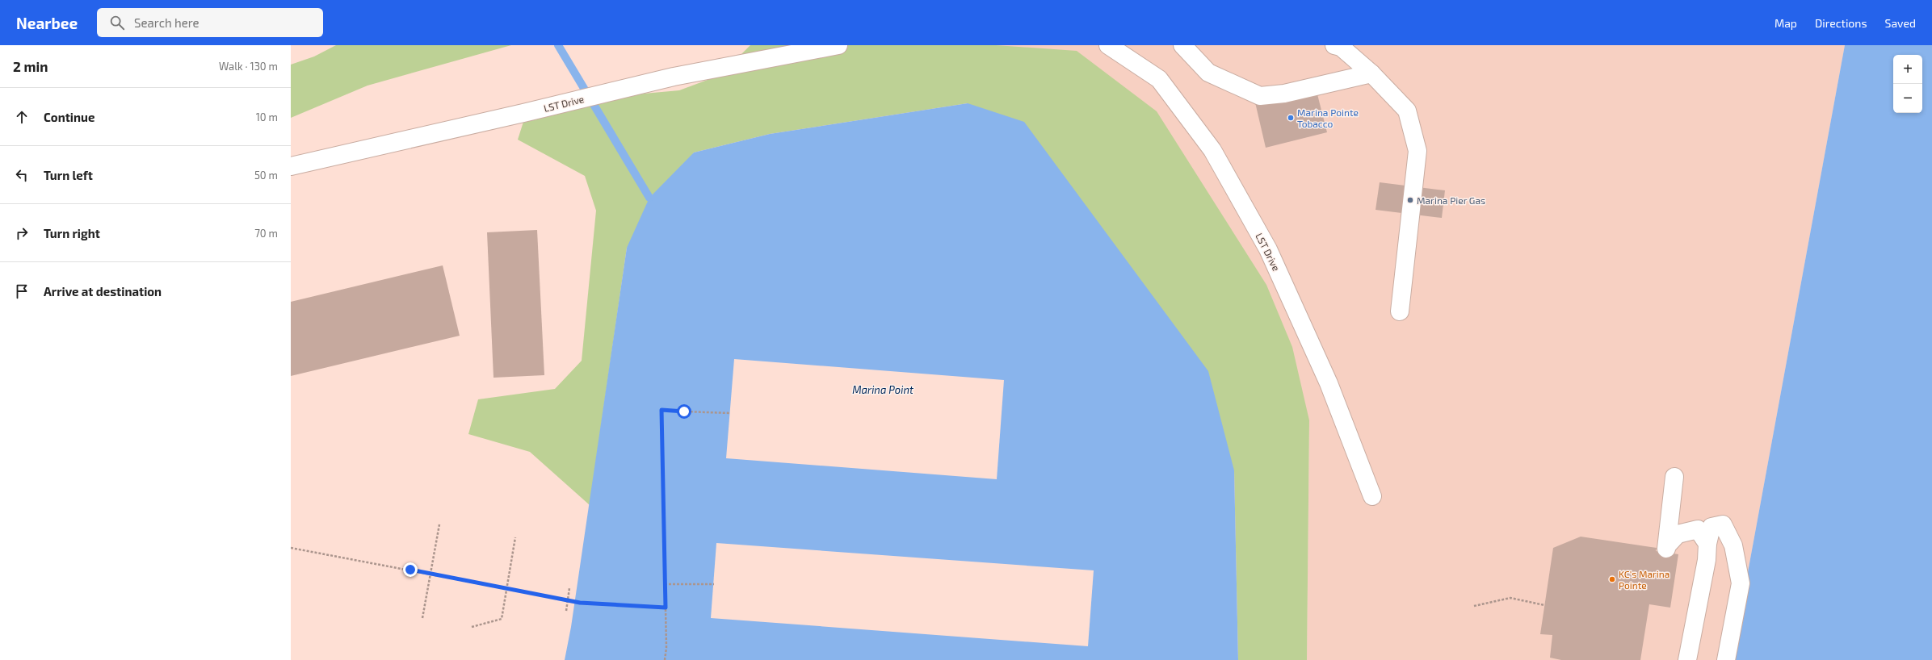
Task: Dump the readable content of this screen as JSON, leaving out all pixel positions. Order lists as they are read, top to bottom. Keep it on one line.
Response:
{"streets":{"lane":["LST Drive"]},"water":["Marina Point"],"places":["Marina Pointe Tobacco","Marina Pier Gas","KC's Marina Pointe"],"page":{"header":"Nearbee","search":"Search here","nav":["Map","Directions","Saved"],"heading":["2 min","Walk · 130 m"],"map_buttons":["+","−"],"list":[["Continue","10 m"],["Turn left","50 m"],["Turn right","70 m"],"Arrive at destination"]}}
